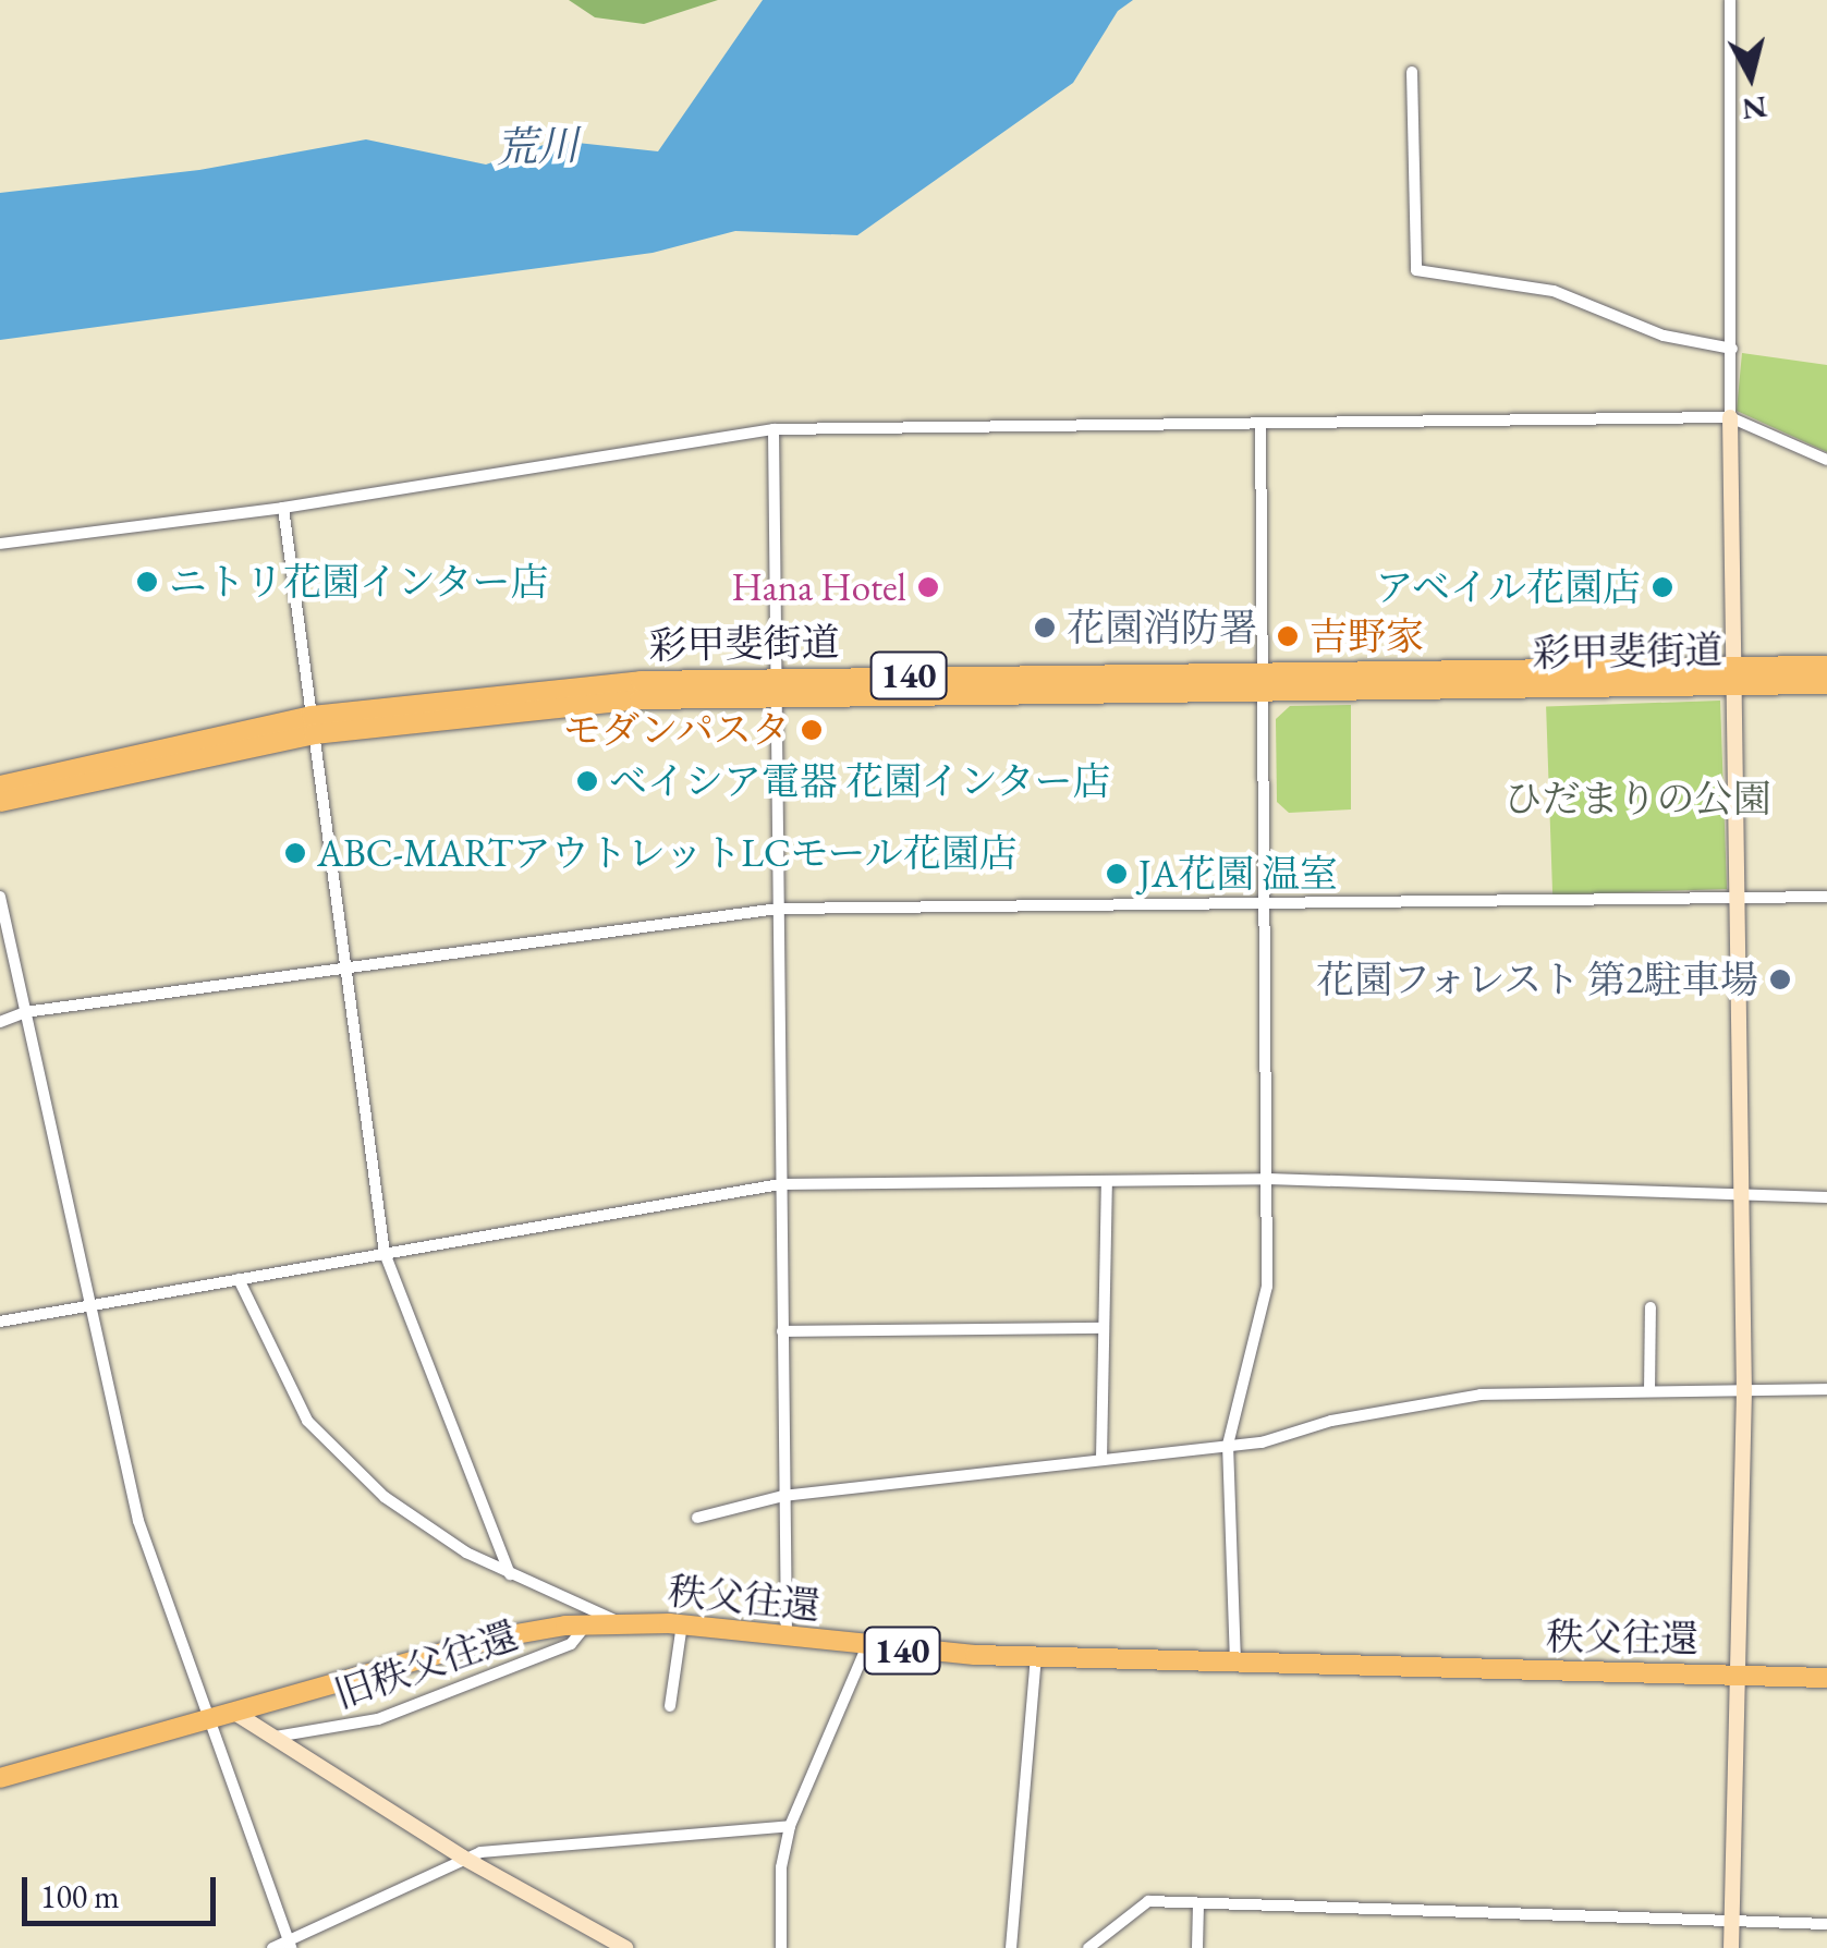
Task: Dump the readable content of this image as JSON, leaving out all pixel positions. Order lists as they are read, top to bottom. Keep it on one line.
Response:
{"streets":{"highway":["彩甲斐街道","140","秩父往還"],"street":["旧秩父往還"]},"crossings":[["秩父往還","旧秩父往還"]],"water":["荒川"],"parks":["ひだまりの公園"],"places":["ニトリ花園インター店","Hana Hotel","アベイル花園店","花園消防署","吉野家","モダンパスタ","ベイシア電器 花園インター店","ABC-MARTアウトレットLCモール花園店","JA花園 温室","花園フォレスト 第2駐車場"],"scale_bar":"100 m","north":"bottom"}
